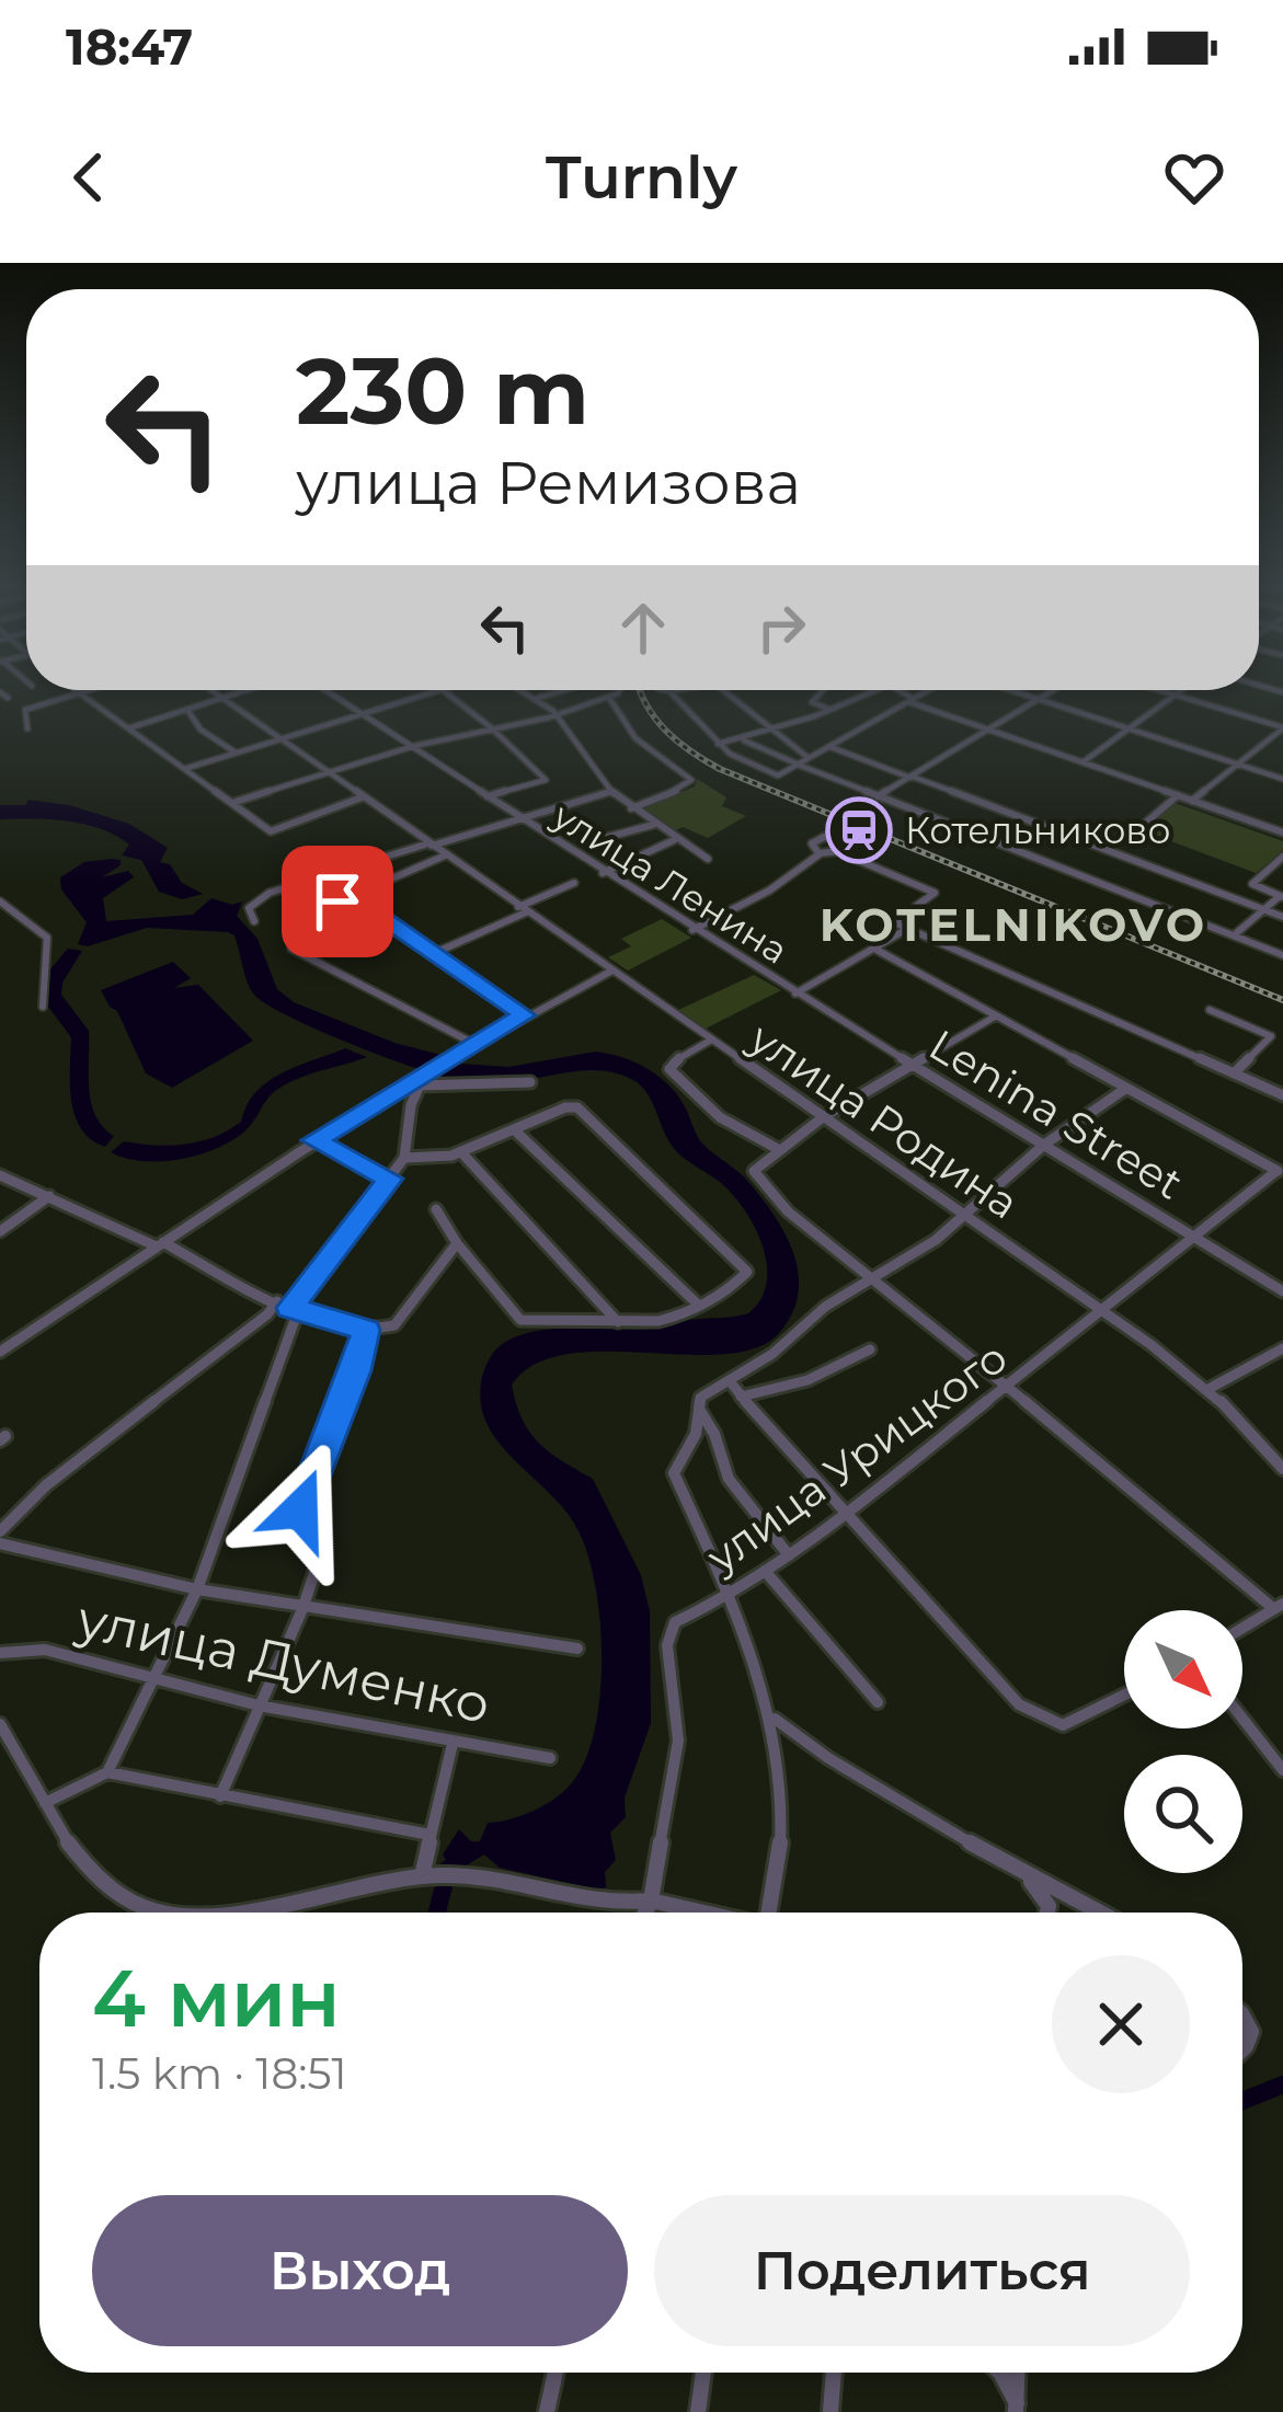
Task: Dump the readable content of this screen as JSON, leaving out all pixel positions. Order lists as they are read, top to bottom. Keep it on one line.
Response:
{"streets":{"street":["улица Ленина","Lenina Street","улица Родина","улица Урицкого","улица Думенко"]},"crossings":[["улица Ленина","Lenina Street"],["Lenina Street","улица Урицкого"],["улица Родина","улица Урицкого"]],"districts":["KOTELNIKOVO"],"places":{"station":["Котельниково"]},"north":"bottom right","page":{"status":"18:47","header":"Turnly","turn":["230 m","улица Ремизова"],"heading":["4 мин","1.5 km · 18:51"],"buttons":["Выход","Поделиться"]}}
